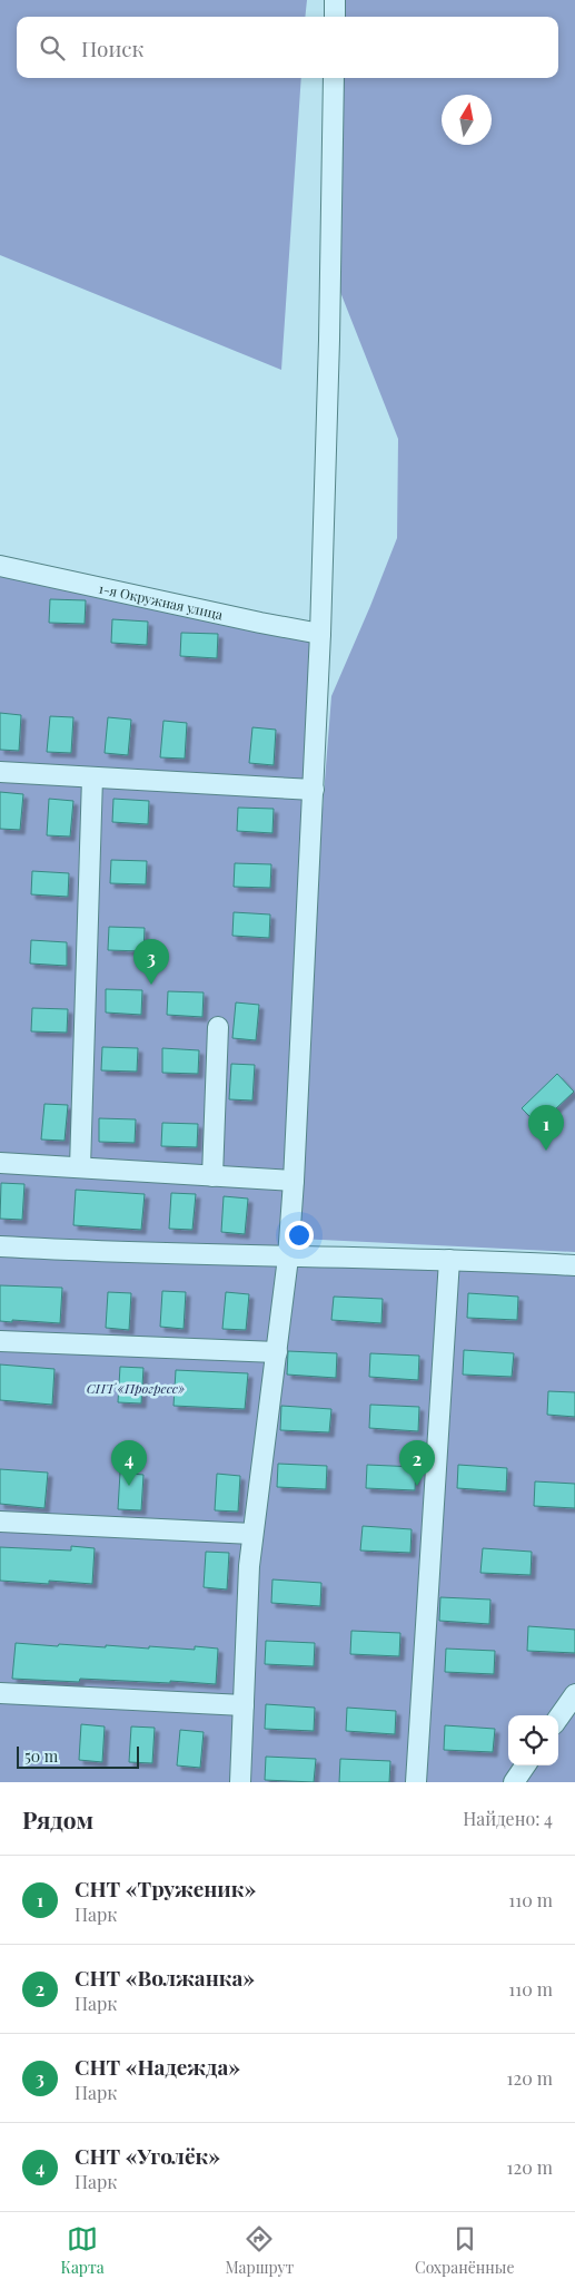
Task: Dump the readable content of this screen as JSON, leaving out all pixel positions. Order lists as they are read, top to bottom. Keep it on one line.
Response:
{"streets":{"street":["1-я Окружная улица"]},"parks":["СНТ «Прогресс»"],"scale_bar":"50 m","north":"top","page":{"search":"Поиск","pins":["3","1","2","4"],"scale":"50 m","heading":["Рядом","Найдено: 4"],"list":[{"mark":"1","name":"СНТ «Труженик»","note":"Парк","value":"110 m"},{"mark":"2","name":"СНТ «Волжанка»","note":"Парк","value":"110 m"},{"mark":"3","name":"СНТ «Надежда»","note":"Парк","value":"120 m"},{"mark":"4","name":"СНТ «Уголёк»","note":"Парк","value":"120 m"}],"nav":["Карта","Маршрут","Сохранённые"]}}
